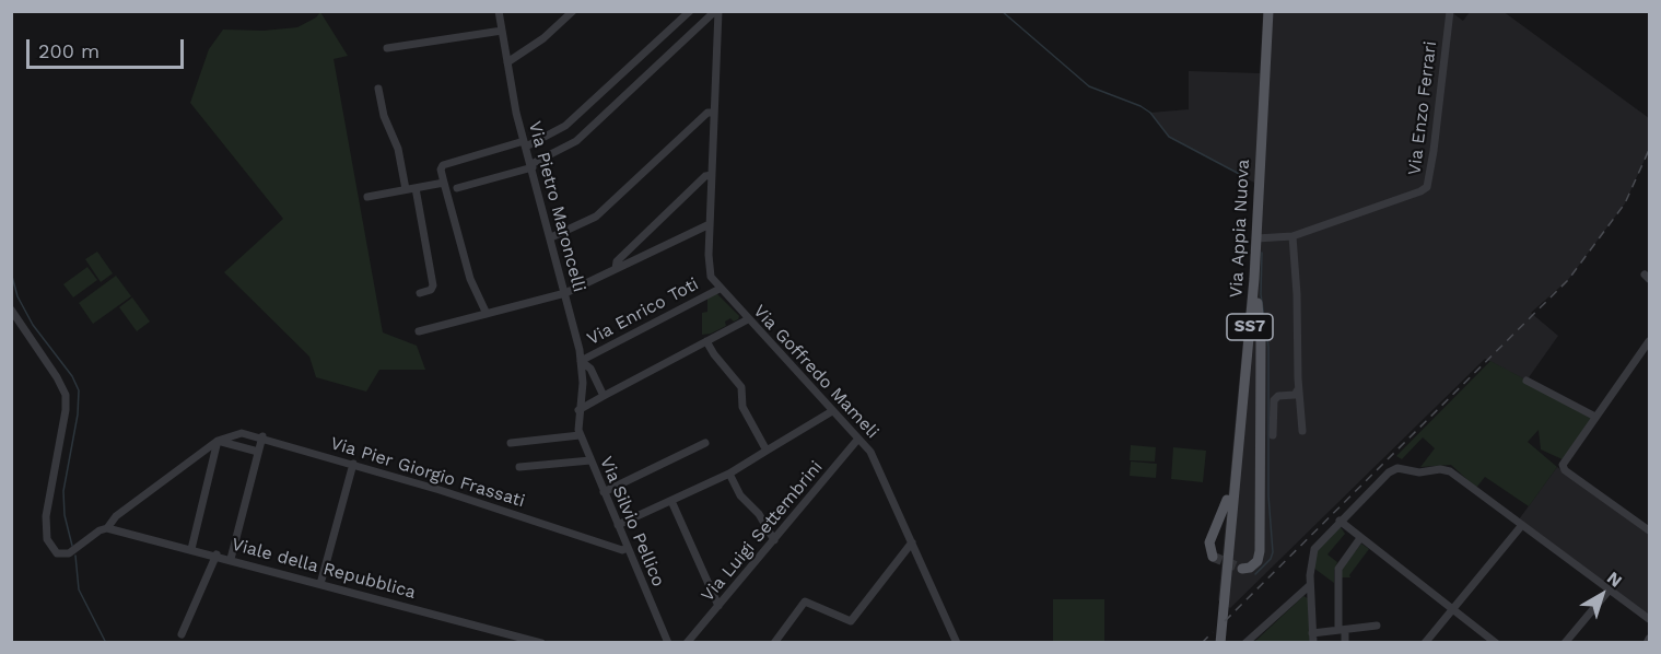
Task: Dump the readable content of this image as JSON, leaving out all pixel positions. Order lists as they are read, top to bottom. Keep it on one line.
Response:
{"streets":{"main road":["Via Appia Nuova","SS7"],"street":["Via Enzo Ferrari","Via Pietro Maroncelli","Via Enrico Toti","Via Goffredo Mameli","Via Pier Giorgio Frassati","Via Silvio Pellico","Via Luigi Settembrini","Viale della Repubblica"]},"crossings":[["Via Enzo Ferrari","Via Appia Nuova"],["Via Pietro Maroncelli","Via Enrico Toti"],["Via Pietro Maroncelli","Via Silvio Pellico"],["Via Enrico Toti","Via Goffredo Mameli"],["Via Goffredo Mameli","Via Luigi Settembrini"],["Via Pier Giorgio Frassati","Via Silvio Pellico"],["Via Pier Giorgio Frassati","Viale della Repubblica"]],"scale_bar":"200 m","north":"top right"}
